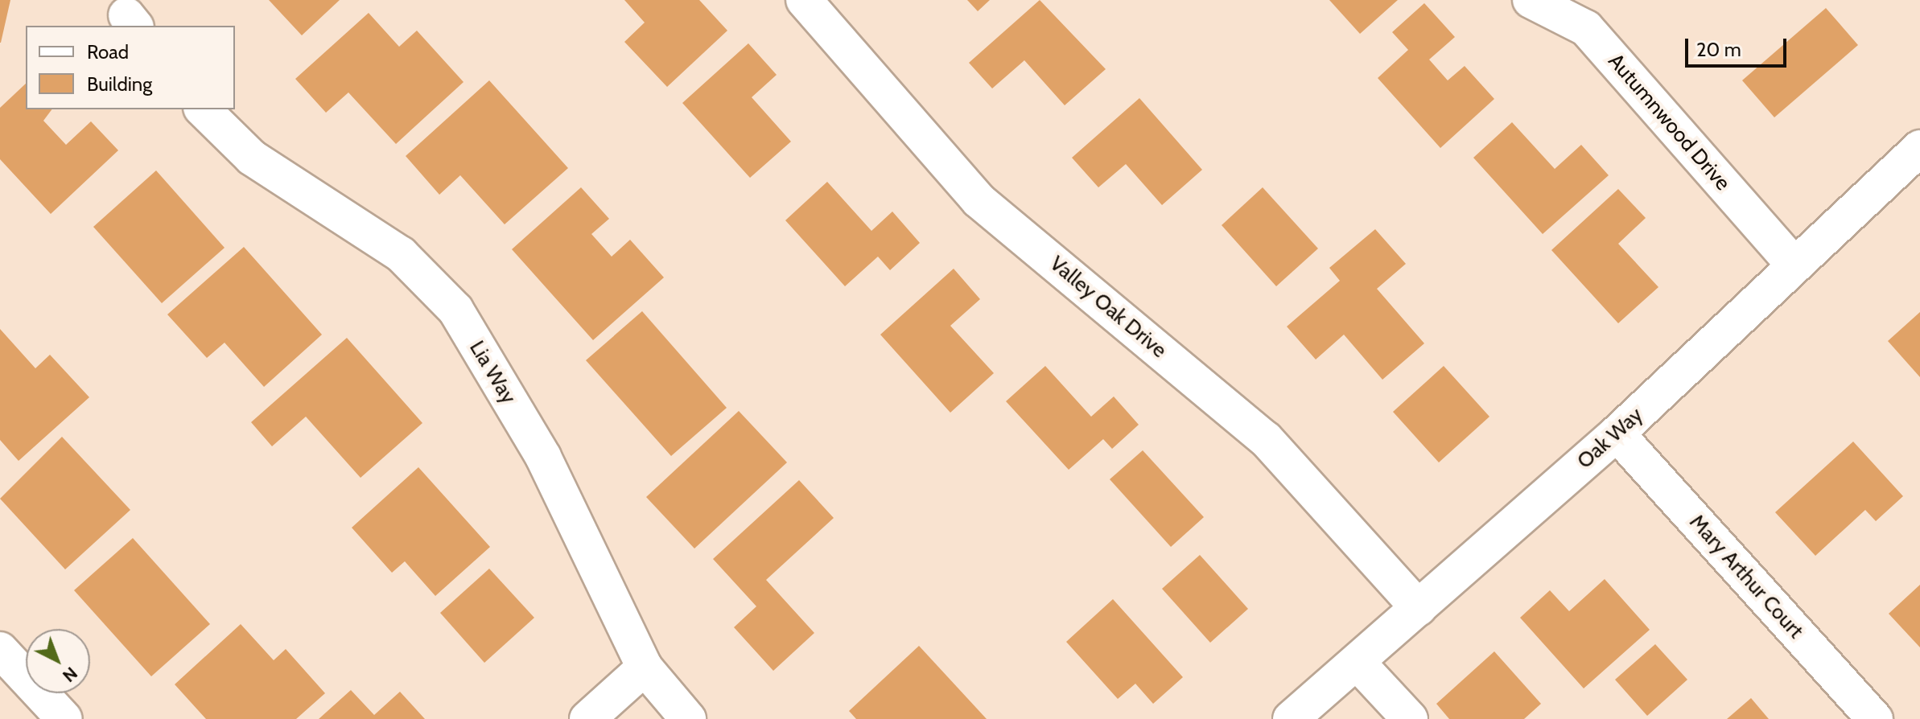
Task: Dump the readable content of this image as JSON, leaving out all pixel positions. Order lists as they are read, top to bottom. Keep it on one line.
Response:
{"streets":{"street":["Autumnwood Drive","Valley Oak Drive","Lia Way","Oak Way","Mary Arthur Court"]},"crossings":[["Autumnwood Drive","Oak Way"],["Valley Oak Drive","Oak Way"],["Oak Way","Mary Arthur Court"]],"legend":["Road","Building"],"scale_bar":"20 m","north":"bottom right"}
